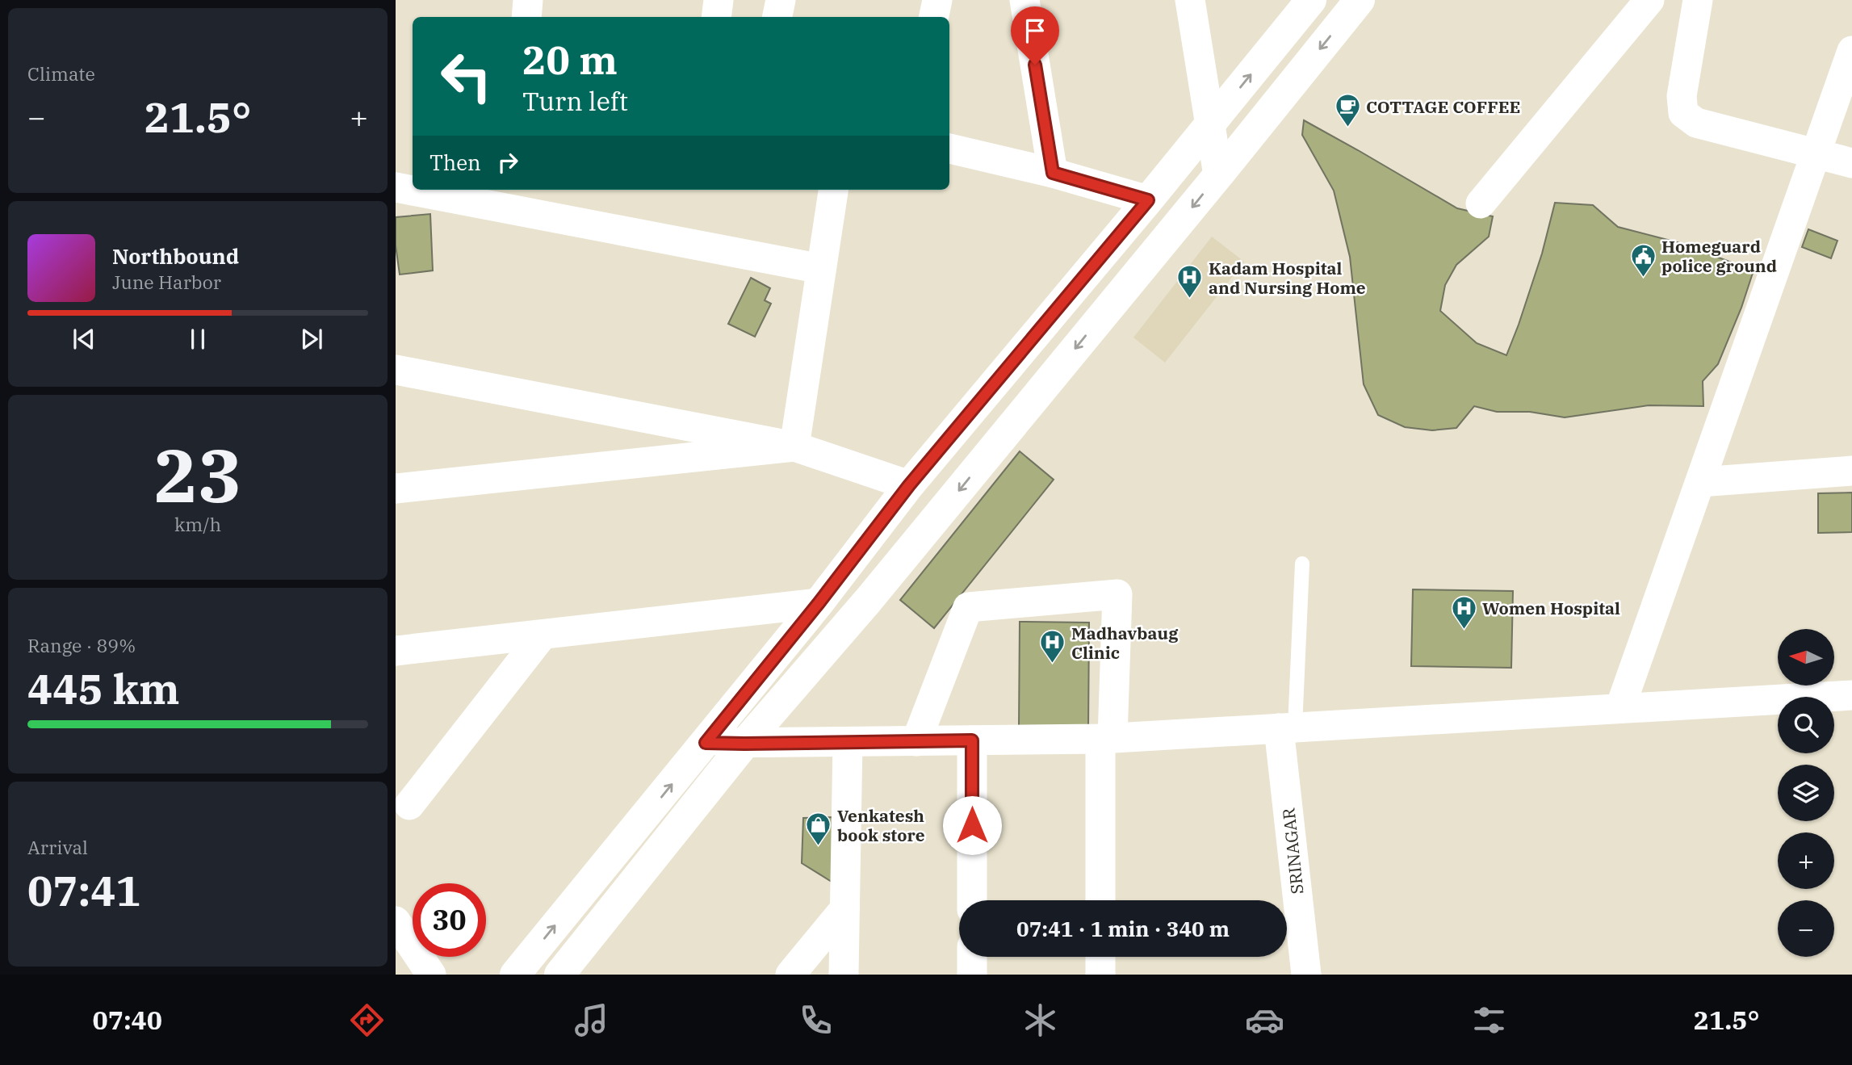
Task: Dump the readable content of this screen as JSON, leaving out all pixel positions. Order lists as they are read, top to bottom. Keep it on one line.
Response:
{"streets":{"street":["SRINAGAR"]},"places":{"cafe":["COTTAGE COFFEE"],"public building":["Homeguard police ground"],"hospital":["Kadam Hospital and Nursing Home","Women Hospital","Madhavbaug Clinic"],"shop":["Venkatesh book store"]},"north":"left","page":{"tile":["Climate",["23","km/h"],["Range · 89%","445 km"],["Arrival","07:41"]],"turn":["20 m","Turn left"],"heat":["−","21.5°","+"],"then":"Then","song":["Northbound","June Harbor"],"map_buttons":["+","−"],"limit":"30","trip":"07:41 · 1 min · 340 m","tabs":["07:40","21.5°"]}}
